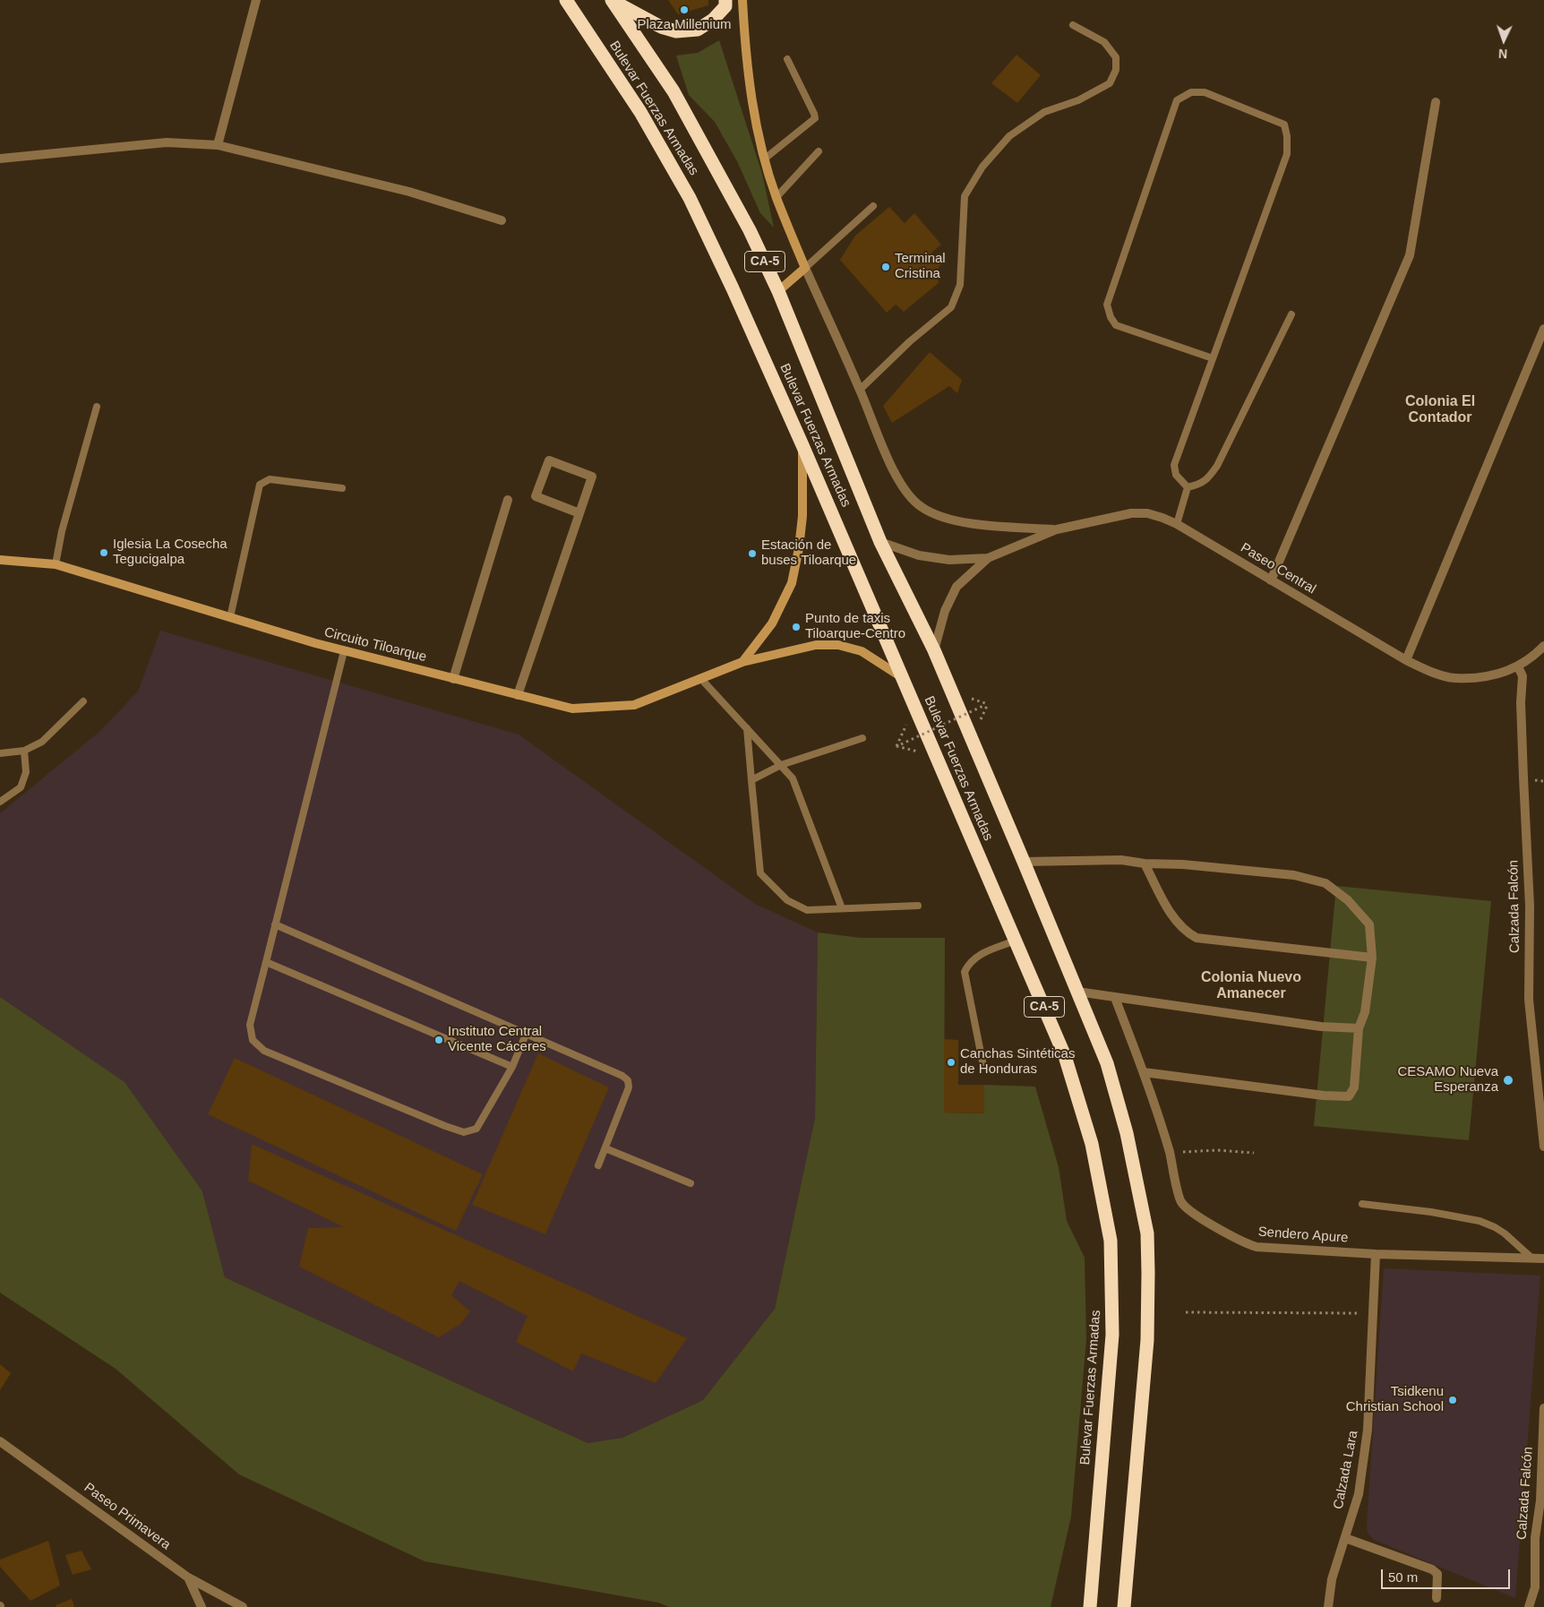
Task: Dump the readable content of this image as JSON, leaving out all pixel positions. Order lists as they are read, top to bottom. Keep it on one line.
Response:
{"streets":{"highway":["Bulevar Fuerzas Armadas","CA-5"],"street":["Paseo Central","Circuito Tiloarque","Calzada Falcón","Sendero Apure","Calzada Lara","Paseo Primavera"]},"crossings":[["Bulevar Fuerzas Armadas","Paseo Central"],["Bulevar Fuerzas Armadas","Circuito Tiloarque"],["Paseo Central","Calzada Falcón"],["Sendero Apure","Calzada Lara"]],"districts":["Colonia El Contador","Colonia Nuevo Amanecer"],"places":["Plaza Millenium","Terminal Cristina","Iglesia La Cosecha Tegucigalpa","Estación de buses Tiloarque","Punto de taxis Tiloarque-Centro","Instituto Central Vicente Cáceres","Canchas Sintéticas de Honduras","CESAMO Nueva Esperanza","Tsidkenu Christian School"],"scale_bar":"50 m","north":"bottom"}
